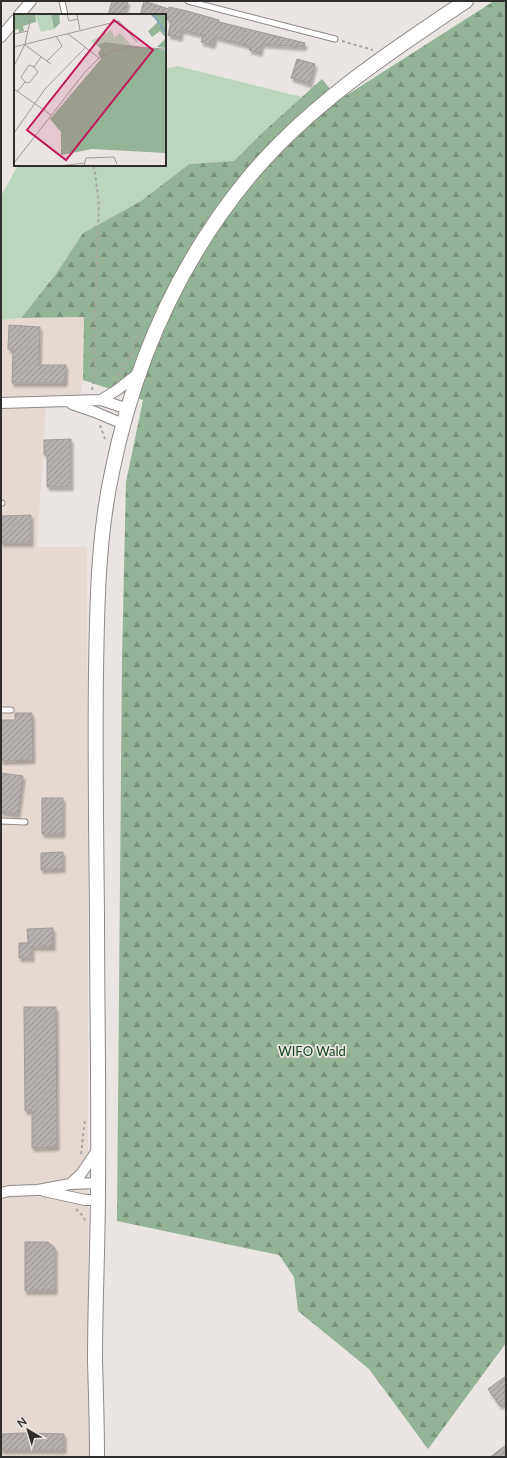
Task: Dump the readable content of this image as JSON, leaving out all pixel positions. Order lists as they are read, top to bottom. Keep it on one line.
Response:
{"parks":["WIFO Wald"],"north":"top left"}
